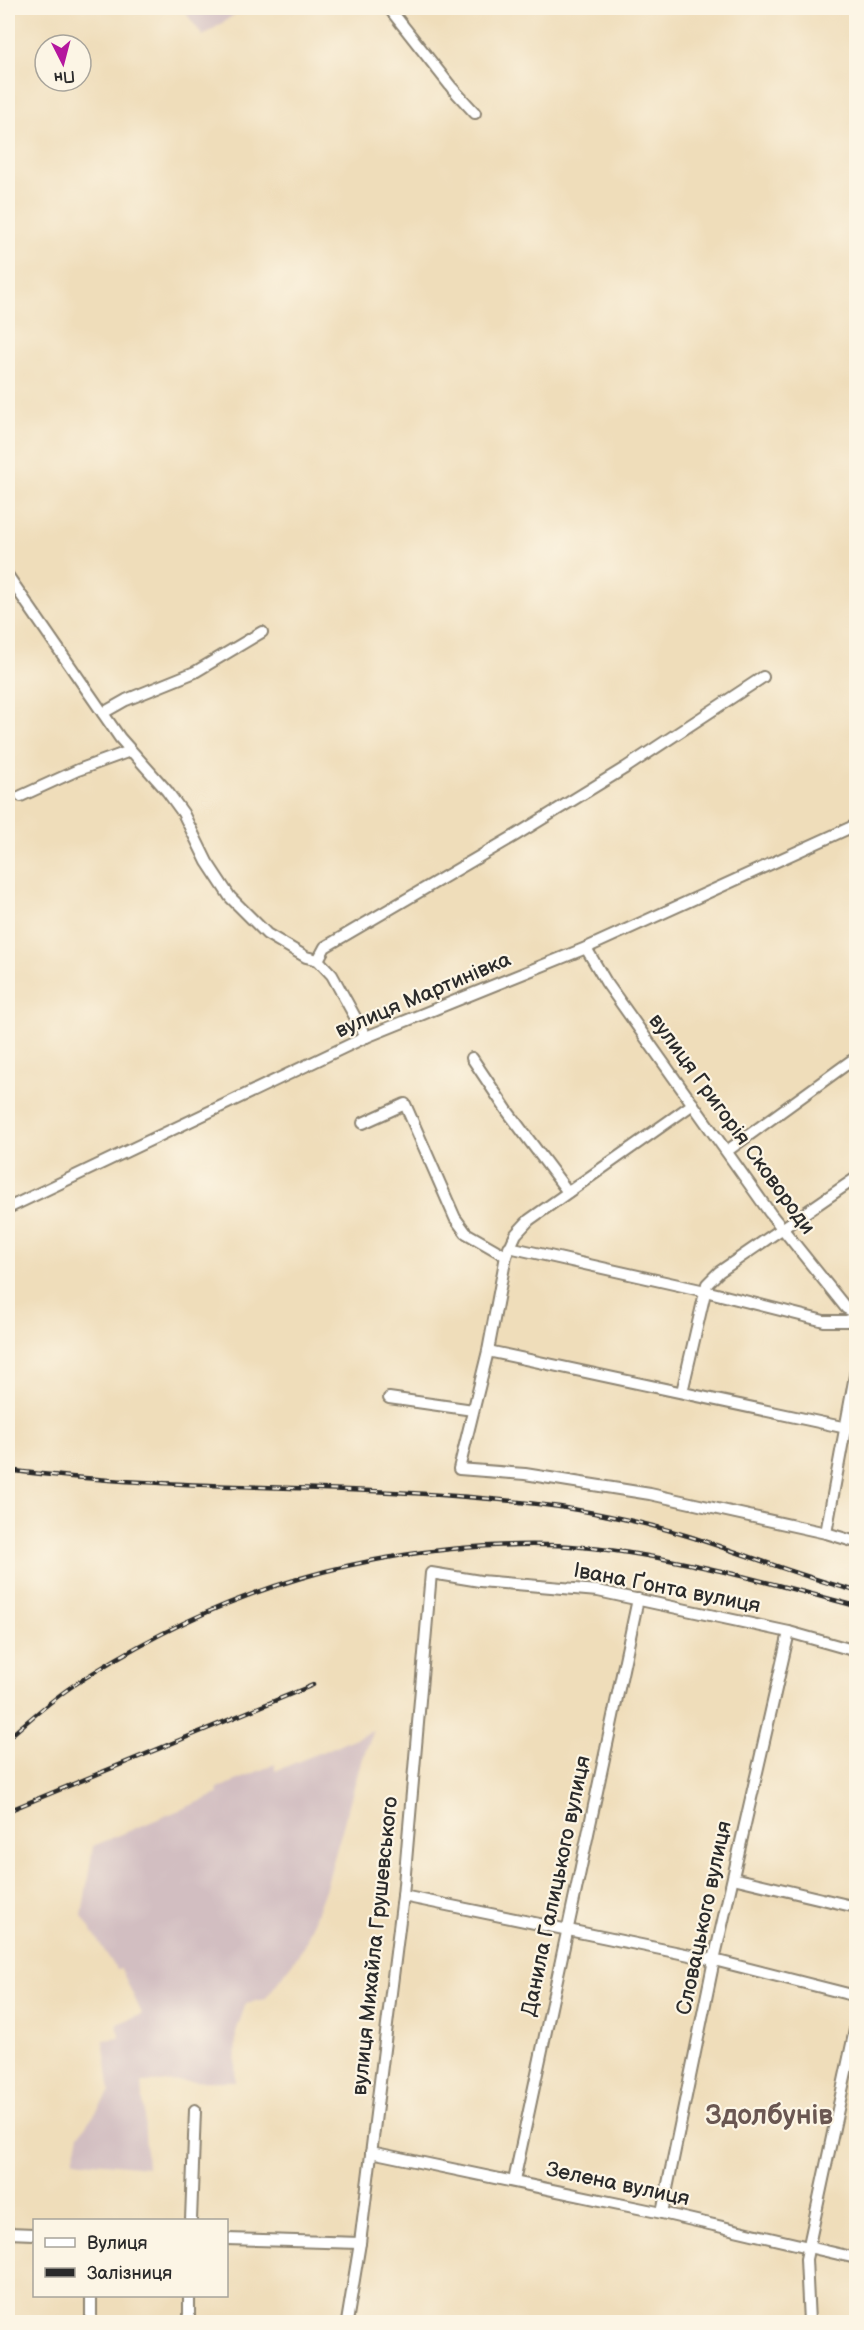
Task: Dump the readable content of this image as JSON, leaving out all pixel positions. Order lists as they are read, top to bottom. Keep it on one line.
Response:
{"streets":{"street":["вулиця Мартинівка","вулиця Григорія Сковороди","Івана Ґонта вулиця","Данила Галицького вулиця","Словацького вулиця","вулиця Михайла Грушевського","Зелена вулиця"]},"crossings":[["вулиця Мартинівка","вулиця Григорія Сковороди"],["Івана Ґонта вулиця","Данила Галицького вулиця"],["Івана Ґонта вулиця","Словацького вулиця"],["Івана Ґонта вулиця","вулиця Михайла Грушевського"],["Данила Галицького вулиця","Зелена вулиця"],["Словацького вулиця","Зелена вулиця"],["вулиця Михайла Грушевського","Зелена вулиця"]],"districts":["Здолбунів"],"legend":["Вулиця","Залізниця"],"north":"bottom"}
